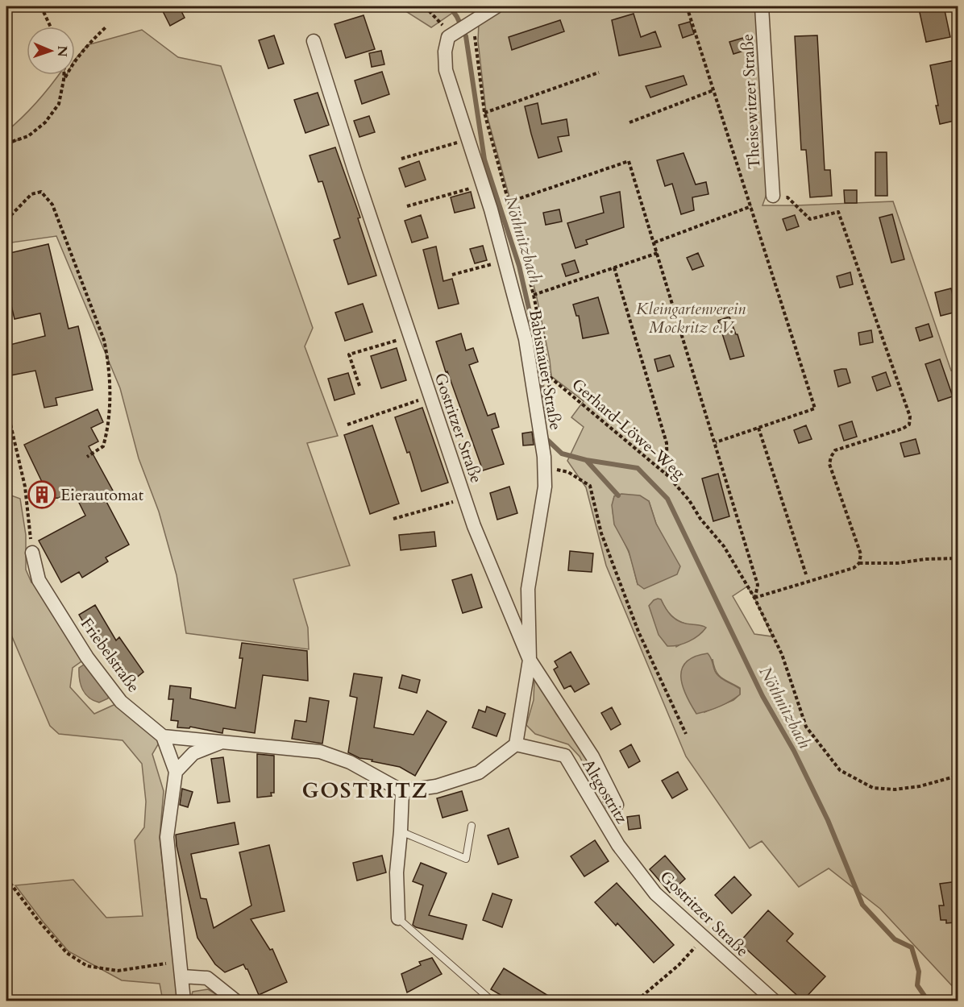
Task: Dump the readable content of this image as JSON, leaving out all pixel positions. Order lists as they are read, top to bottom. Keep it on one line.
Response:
{"streets":{"street":["Theisewitzer Straße","Babisnauer Straße","Gostritzer Straße","Friebelstraße","Altgostritz"],"path":["Gerhard-Löwe-Weg"]},"crossings":[["Babisnauer Straße","Gostritzer Straße"],["Babisnauer Straße","Altgostritz"],["Gostritzer Straße","Altgostritz"]],"districts":["GOSTRITZ"],"water":["Nöthnitzbach"],"parks":["Kleingartenverein Mockritz e.V."],"places":{"building":["Eierautomat"]},"north":"right"}
